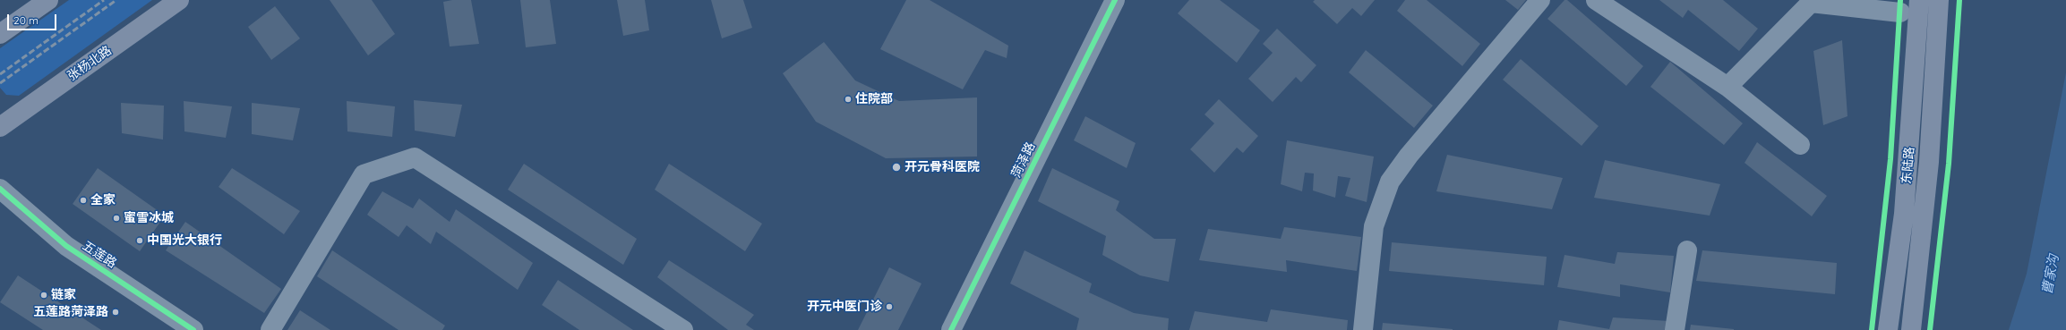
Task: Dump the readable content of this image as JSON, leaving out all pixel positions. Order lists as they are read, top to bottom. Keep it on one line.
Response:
{"streets":{"main road":["张杨北路","东陆路"],"street":["菏泽路","五莲路"]},"water":["曹家沟"],"places":["住院部","开元骨科医院","全家","蜜雪冰城","中国光大银行","链家","开元中医门诊","五莲路菏泽路"],"scale_bar":"20 m"}
